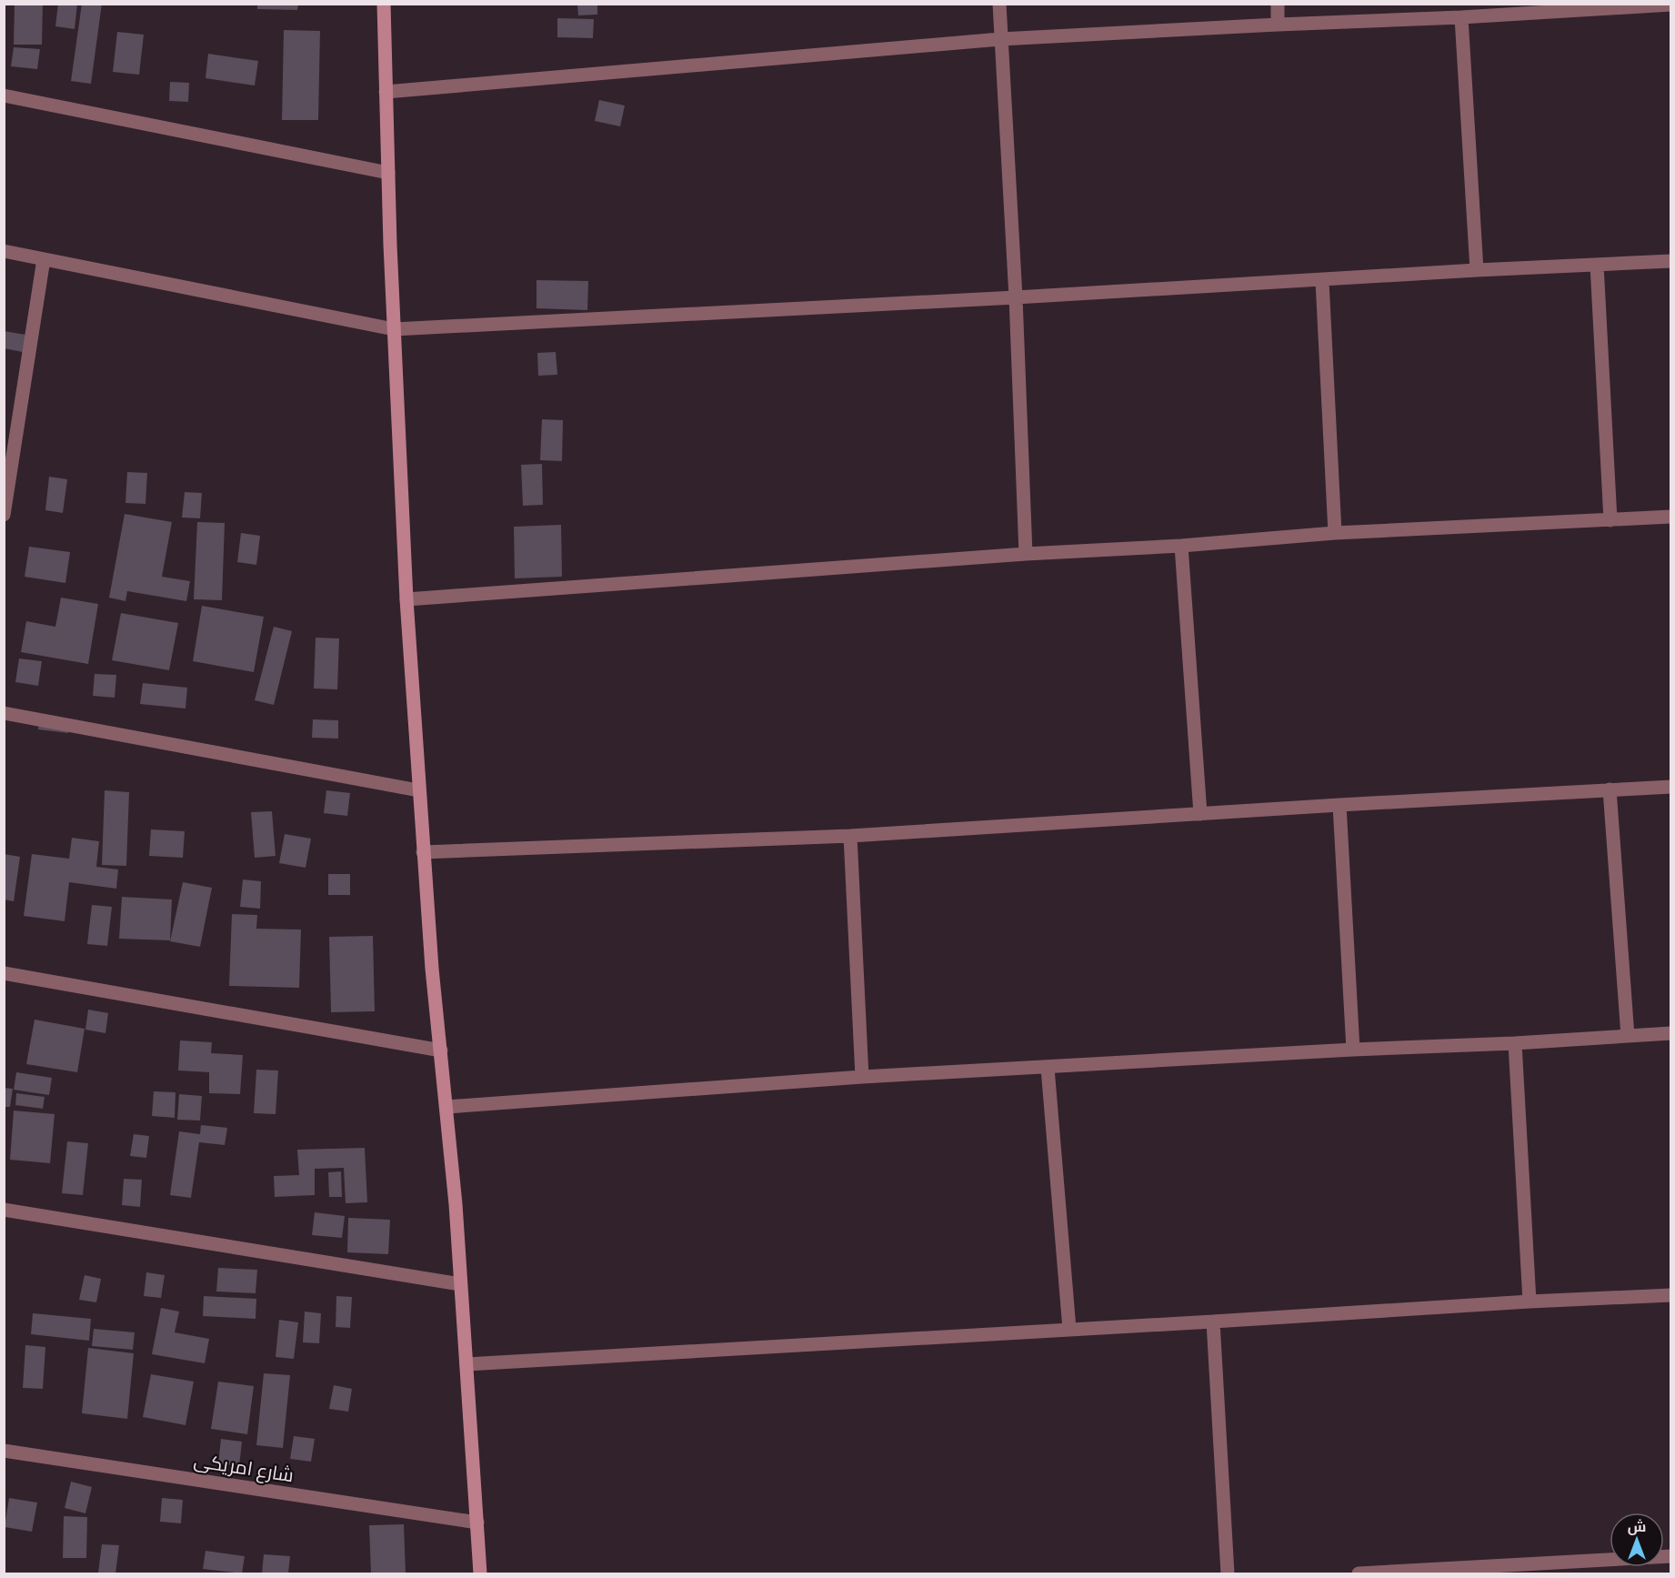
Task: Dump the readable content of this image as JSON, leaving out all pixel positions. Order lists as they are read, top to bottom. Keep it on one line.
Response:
{"streets":{"street":["شارع امريكى"]},"north":"top"}
